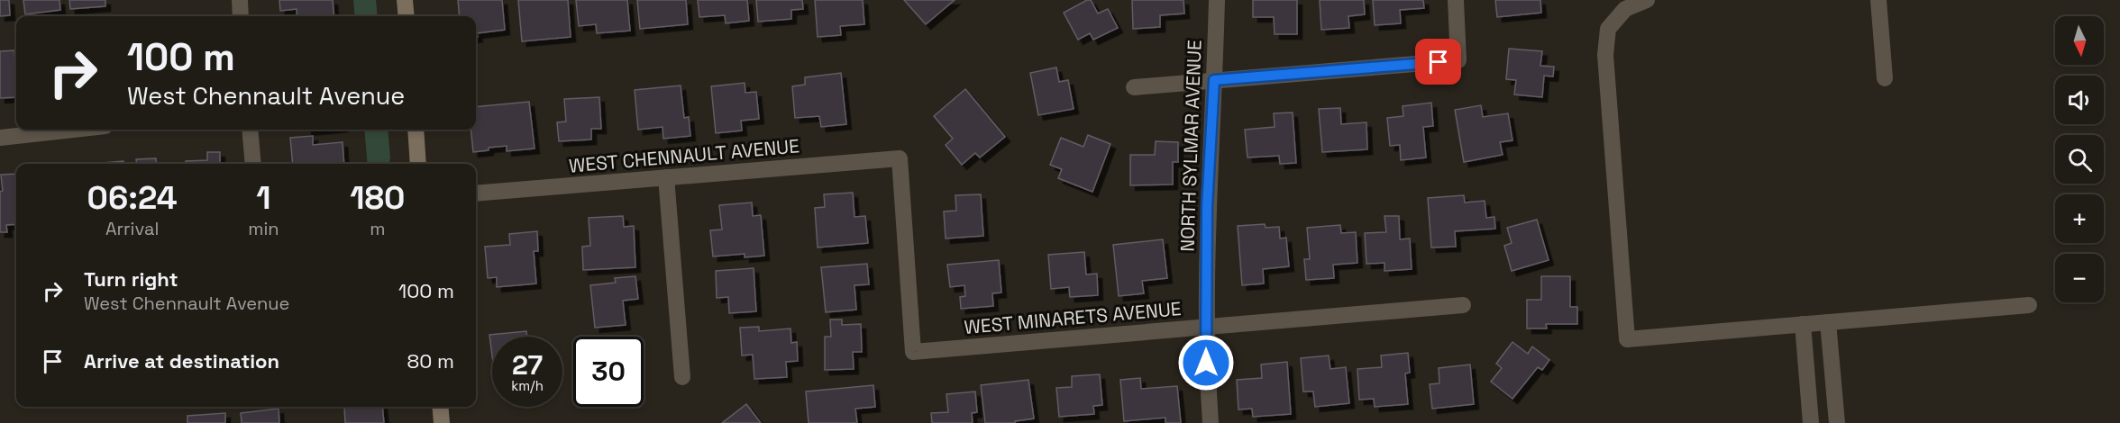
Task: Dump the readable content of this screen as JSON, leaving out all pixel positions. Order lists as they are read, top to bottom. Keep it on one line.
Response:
{"streets":{"street":["NORTH SYLMAR AVENUE","WEST CHENNAULT AVENUE","WEST MINARETS AVENUE"]},"crossings":[["NORTH SYLMAR AVENUE","WEST MINARETS AVENUE"],["WEST CHENNAULT AVENUE","WEST MINARETS AVENUE"]],"north":"bottom","page":{"map_buttons":["+","−"],"turn":["100 m","West Chennault Avenue"],"eta":["06:24","Arrival","1","min","180","m"],"list":[{"name":"Turn right","note":"West Chennault Avenue","value":"100 m"},{"name":"Arrive at destination","value":"80 m"}],"speed":"27 km/h","limit":"30"}}
